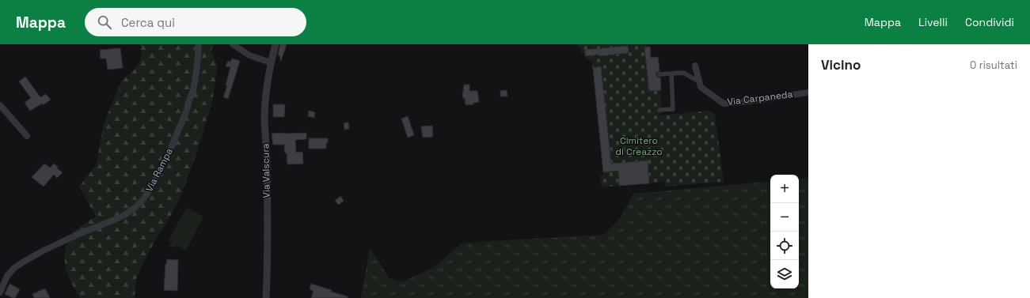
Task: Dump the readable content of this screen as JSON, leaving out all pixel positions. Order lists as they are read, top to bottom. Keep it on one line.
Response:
{"streets":{"street":["Via Carpaneda","Via Rampa","Via Valscura"]},"parks":["Cimitero di Creazzo"],"page":{"header":"Mappa","search":"Cerca qui","nav":["Mappa","Livelli","Condividi"],"heading":["Vicino","0 risultati"],"map_buttons":["+","−"]}}
